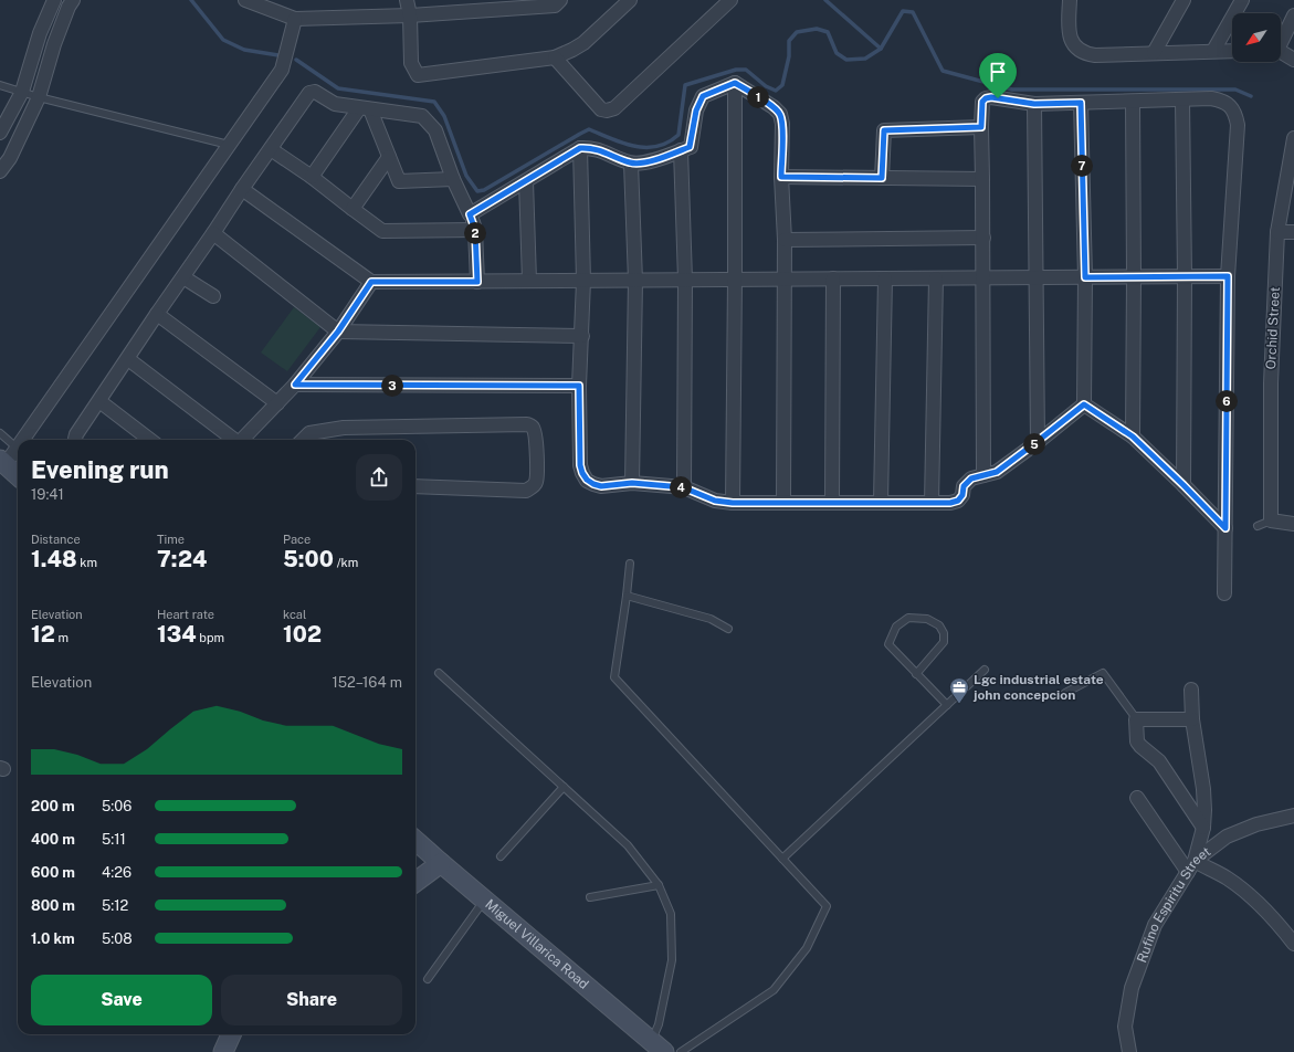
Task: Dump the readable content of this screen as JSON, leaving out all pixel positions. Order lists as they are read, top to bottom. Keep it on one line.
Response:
{"streets":{"main road":["Miguel Villarica Road"],"street":["Orchid Street","Rufino Espiritu Street"]},"places":{"office":["Lgc industrial estate john concepcion"]},"north":"bottom left","page":{"pins":["1","7","2","3","6","5","4"],"heading":["Evening run","19:41"],"stats":[["Distance","1.48 km"],["Time","7:24"],["Pace","5:00 /km"],["Elevation","12 m"],["Heart rate","134 bpm"],["kcal","102"]],"chart":["Elevation","152–164 m"],"list":[{"name":"200 m","note":"5:06"},{"name":"400 m","note":"5:11"},{"name":"600 m","note":"4:26"},{"name":"800 m","note":"5:12"},{"name":"1.0 km","note":"5:08"}],"buttons":["Save","Share"]}}
